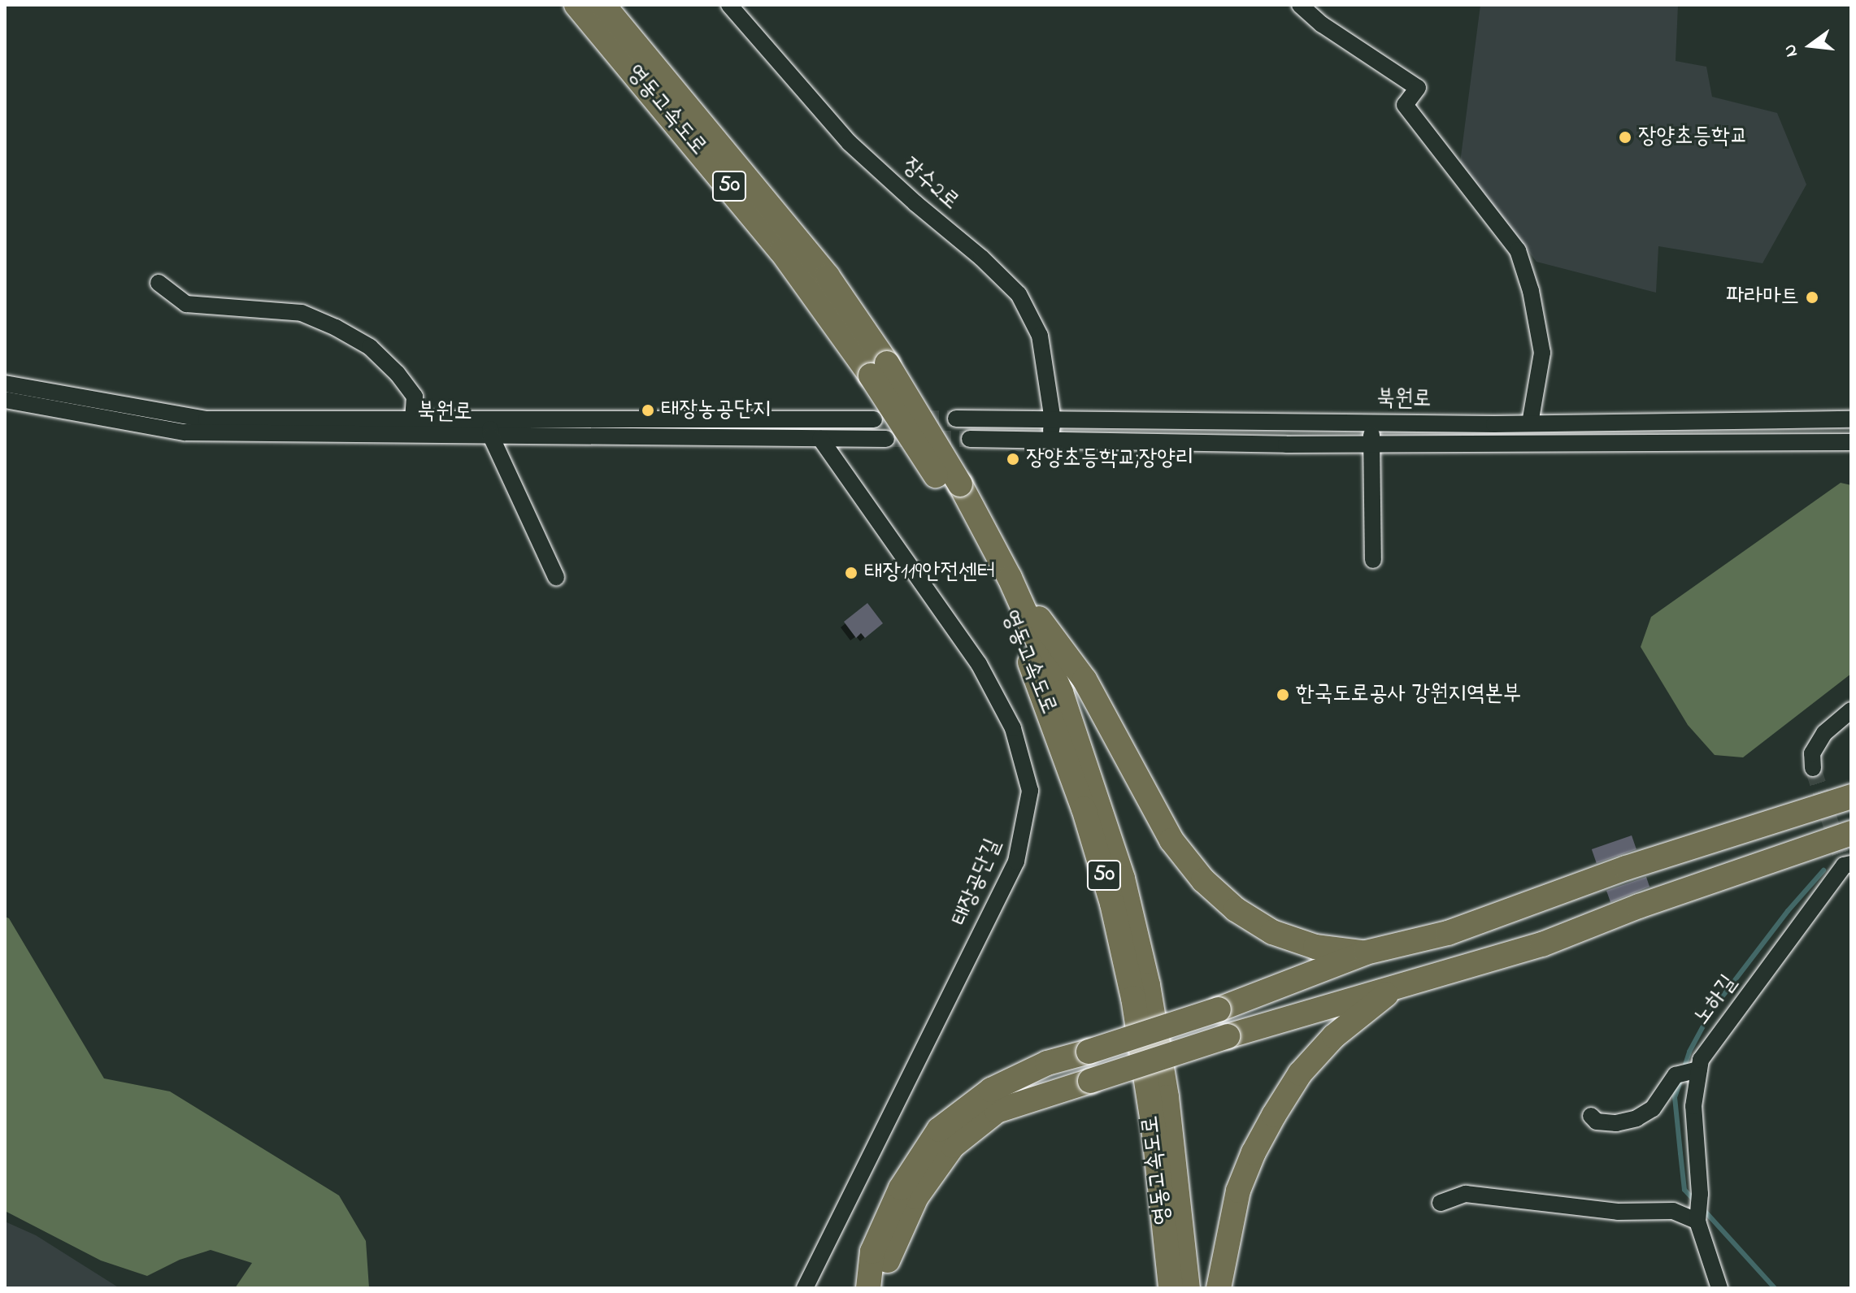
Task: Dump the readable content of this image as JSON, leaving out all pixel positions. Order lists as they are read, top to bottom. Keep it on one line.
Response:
{"streets":{"highway":["영동고속도로","50"],"street":["장수2로","북원로","태장공단길","노하길"]},"crossings":[["장수2로","북원로"],["북원로","태장공단길"]],"places":["장양초등학교","파라마트","태장농공단지","장양초등학교;장양리","태장119안전센터","한국도로공사 강원지역본부"],"north":"left"}
